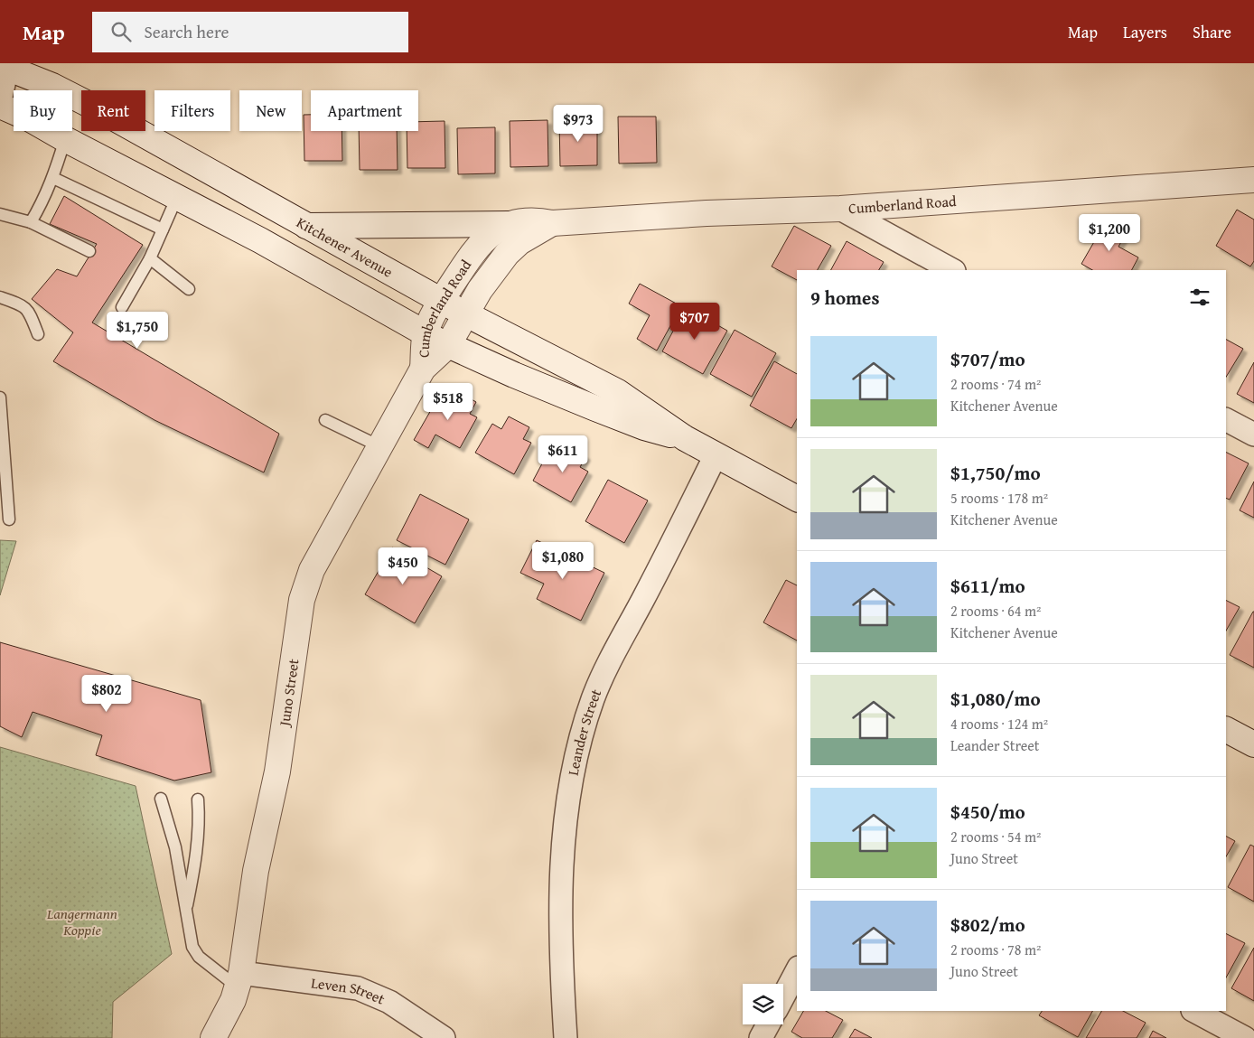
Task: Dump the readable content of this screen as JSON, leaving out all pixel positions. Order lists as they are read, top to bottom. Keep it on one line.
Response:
{"streets":{"main road":["Cumberland Road","Kitchener Avenue","Juno Street"],"street":["Leander Street","Leven Street"]},"crossings":[["Cumberland Road","Kitchener Avenue"],["Cumberland Road","Juno Street"],["Kitchener Avenue","Leander Street"],["Juno Street","Leven Street"]],"parks":["Langermann Koppie"],"page":{"header":"Map","search":"Search here","nav":["Map","Layers","Share"],"chip":["Buy","Rent","Filters","New","Apartment"],"price":["$973","$1,200","$707","$1,750","$518","$611","$1,080","$450","$802"],"heading":"9 homes","list":[{"name":"$707/mo","note":"2 rooms · 74 m² · Kitchener Avenue"},{"name":"$1,750/mo","note":"5 rooms · 178 m² · Kitchener Avenue"},{"name":"$611/mo","note":"2 rooms · 64 m² · Kitchener Avenue"},{"name":"$1,080/mo","note":"4 rooms · 124 m² · Leander Street"},{"name":"$450/mo","note":"2 rooms · 54 m² · Juno Street"},{"name":"$802/mo","note":"2 rooms · 78 m² · Juno Street"}]}}
